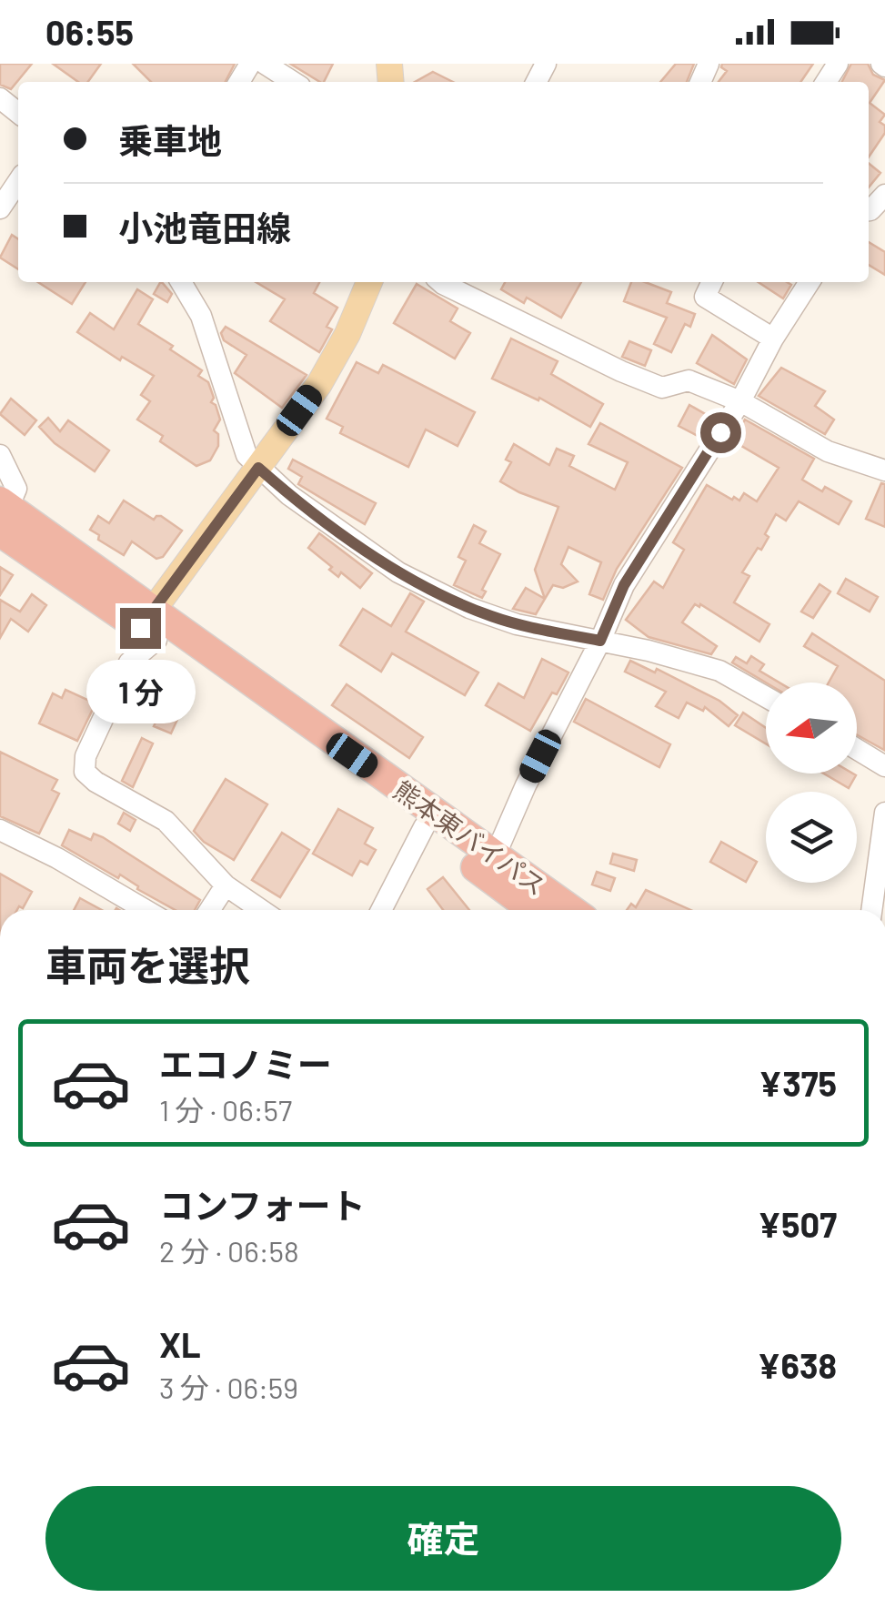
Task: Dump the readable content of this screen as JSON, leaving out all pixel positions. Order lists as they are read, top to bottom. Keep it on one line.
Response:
{"streets":{"highway":["熊本東バイパス"]},"north":"left","page":{"status":"06:55","banner":["乗車地","小池竜田線"],"bubble":"1 分","heading":"車両を選択","list":[{"name":"エコノミー","note":"1 分 · 06:57","value":"¥375"},{"name":"コンフォート","note":"2 分 · 06:58","value":"¥507"},{"name":"XL","note":"3 分 · 06:59","value":"¥638"}],"buttons":"確定"}}
